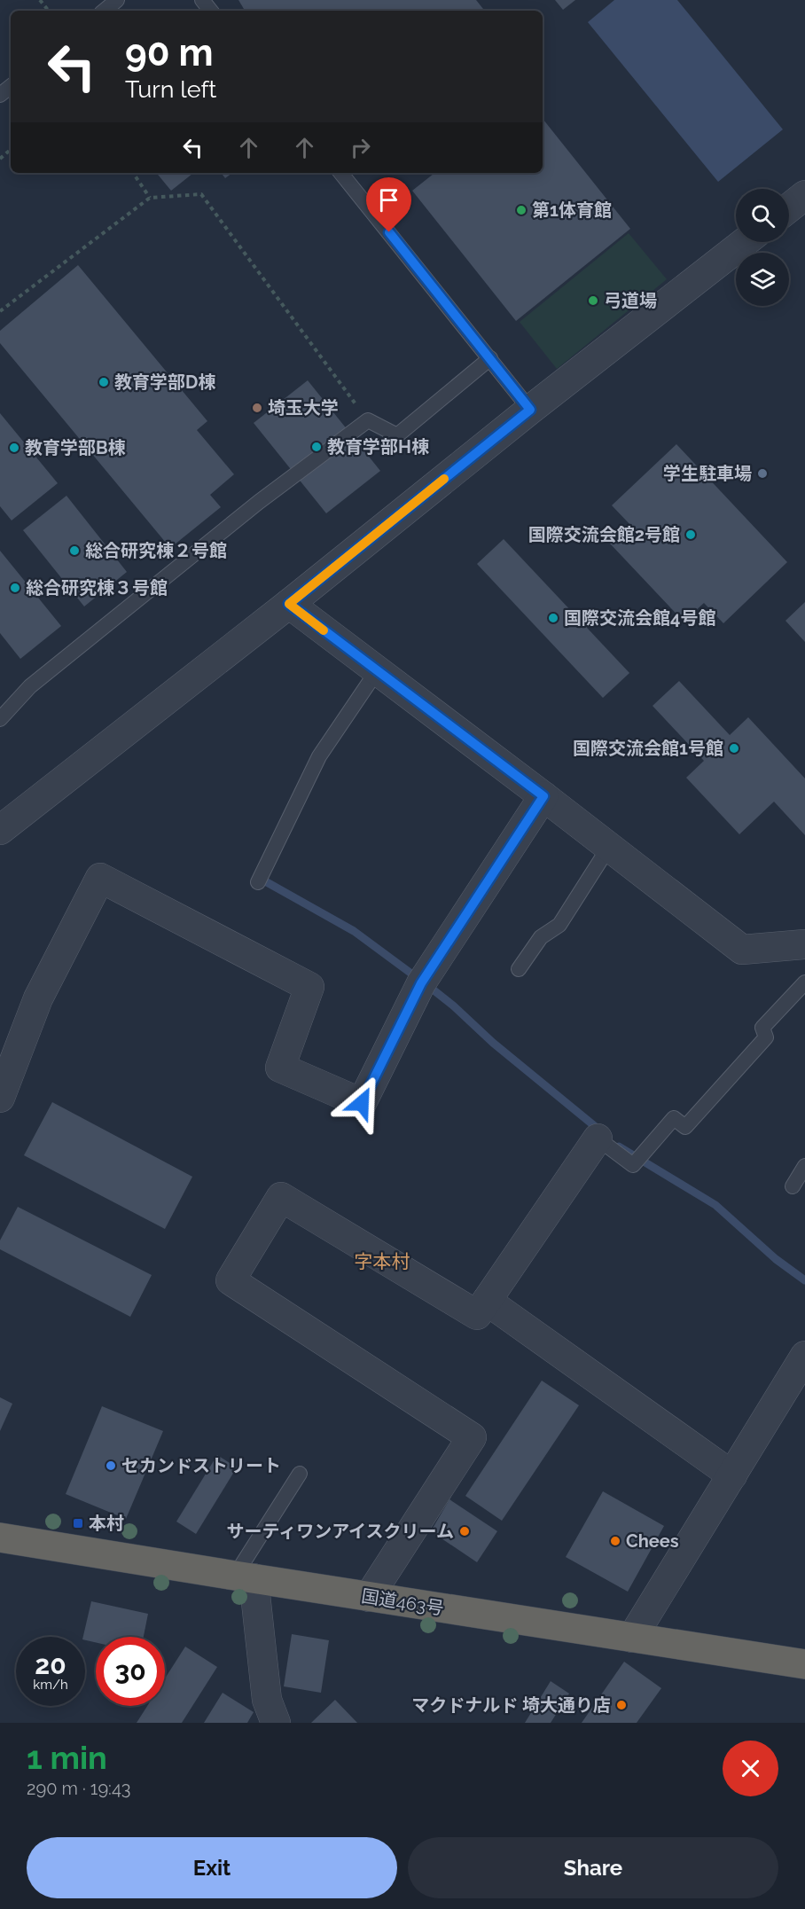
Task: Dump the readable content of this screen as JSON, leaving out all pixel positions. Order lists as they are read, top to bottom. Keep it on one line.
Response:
{"streets":{"highway":["国道463号"]},"districts":["字本村"],"places":{"other":["第1体育館","弓道場","教育学部D棟","埼玉大学","教育学部H棟","教育学部B棟","学生駐車場","国際交流会館2号館","総合研究棟２号館","総合研究棟３号館","国際交流会館4号館","国際交流会館1号館","セカンドストリート","サーティワンアイスクリーム","Chees","マクドナルド 埼大通り店"],"transit":["本村"]},"page":{"turn":["90 m","Turn left"],"speed":"20 km/h","limit":"30","heading":["1 min","290 m · 19:43"],"buttons":["Exit","Share"]}}
